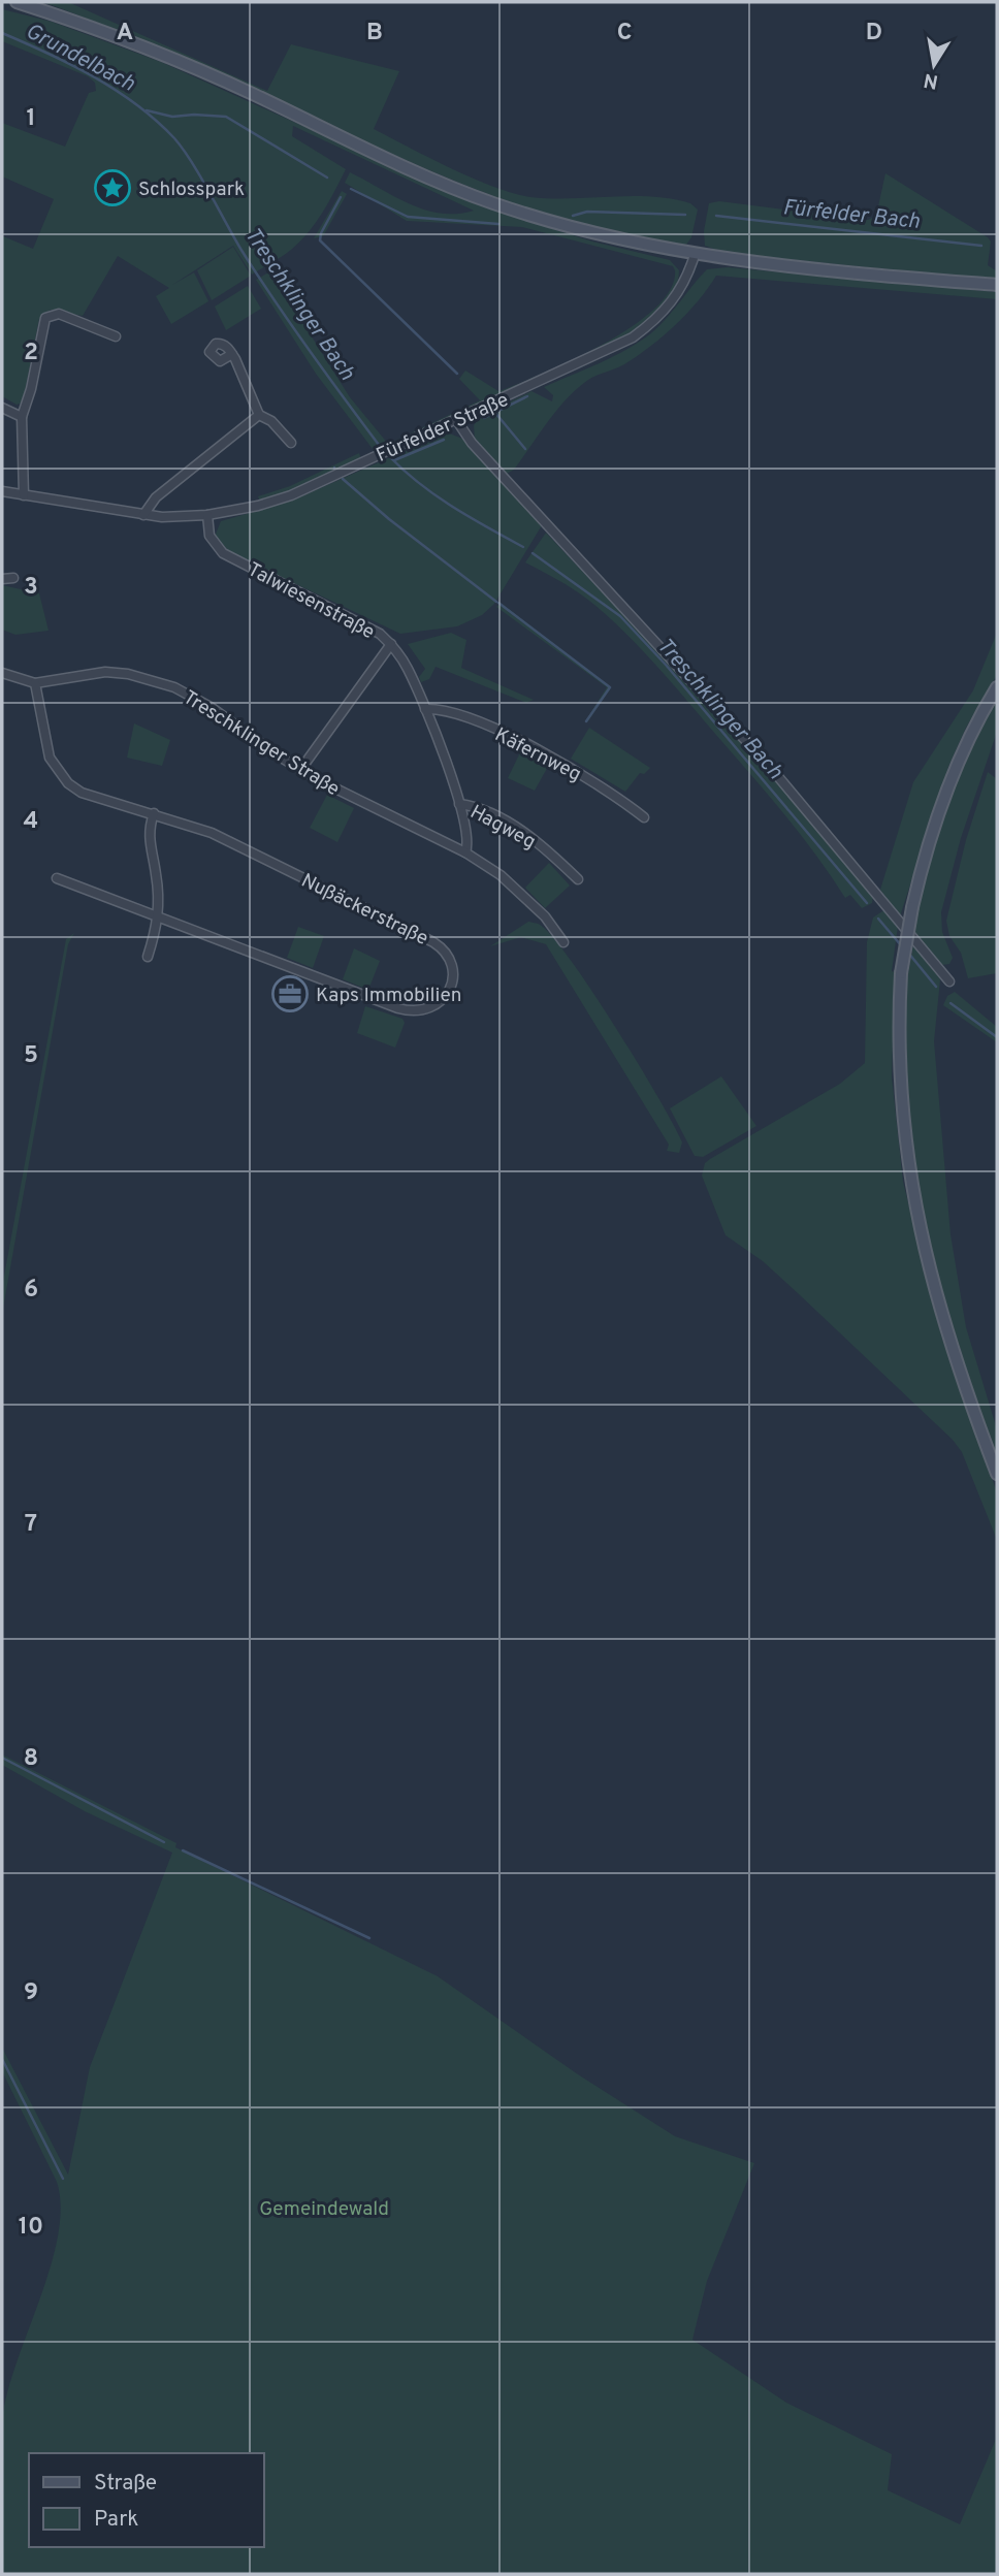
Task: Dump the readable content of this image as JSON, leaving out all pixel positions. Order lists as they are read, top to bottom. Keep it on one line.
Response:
{"streets":{"street":["Fürfelder Straße","Talwiesenstraße","Treschklinger Straße","Käfernweg","Hagweg","Nußäckerstraße"]},"crossings":[["Fürfelder Straße","Talwiesenstraße"],["Talwiesenstraße","Treschklinger Straße"],["Talwiesenstraße","Käfernweg"],["Talwiesenstraße","Hagweg"],["Treschklinger Straße","Nußäckerstraße"]],"water":["Grundelbach","Fürfelder Bach","Treschklinger Bach"],"parks":["Gemeindewald"],"places":{"place":["Schlosspark"],"office":["Kaps Immobilien"]},"legend":["Straße","Park"],"north":"bottom","grid":{"columns":["A","B","C","D"],"rows":["1","2","3","4","5","6","7","8","9","10"]}}
